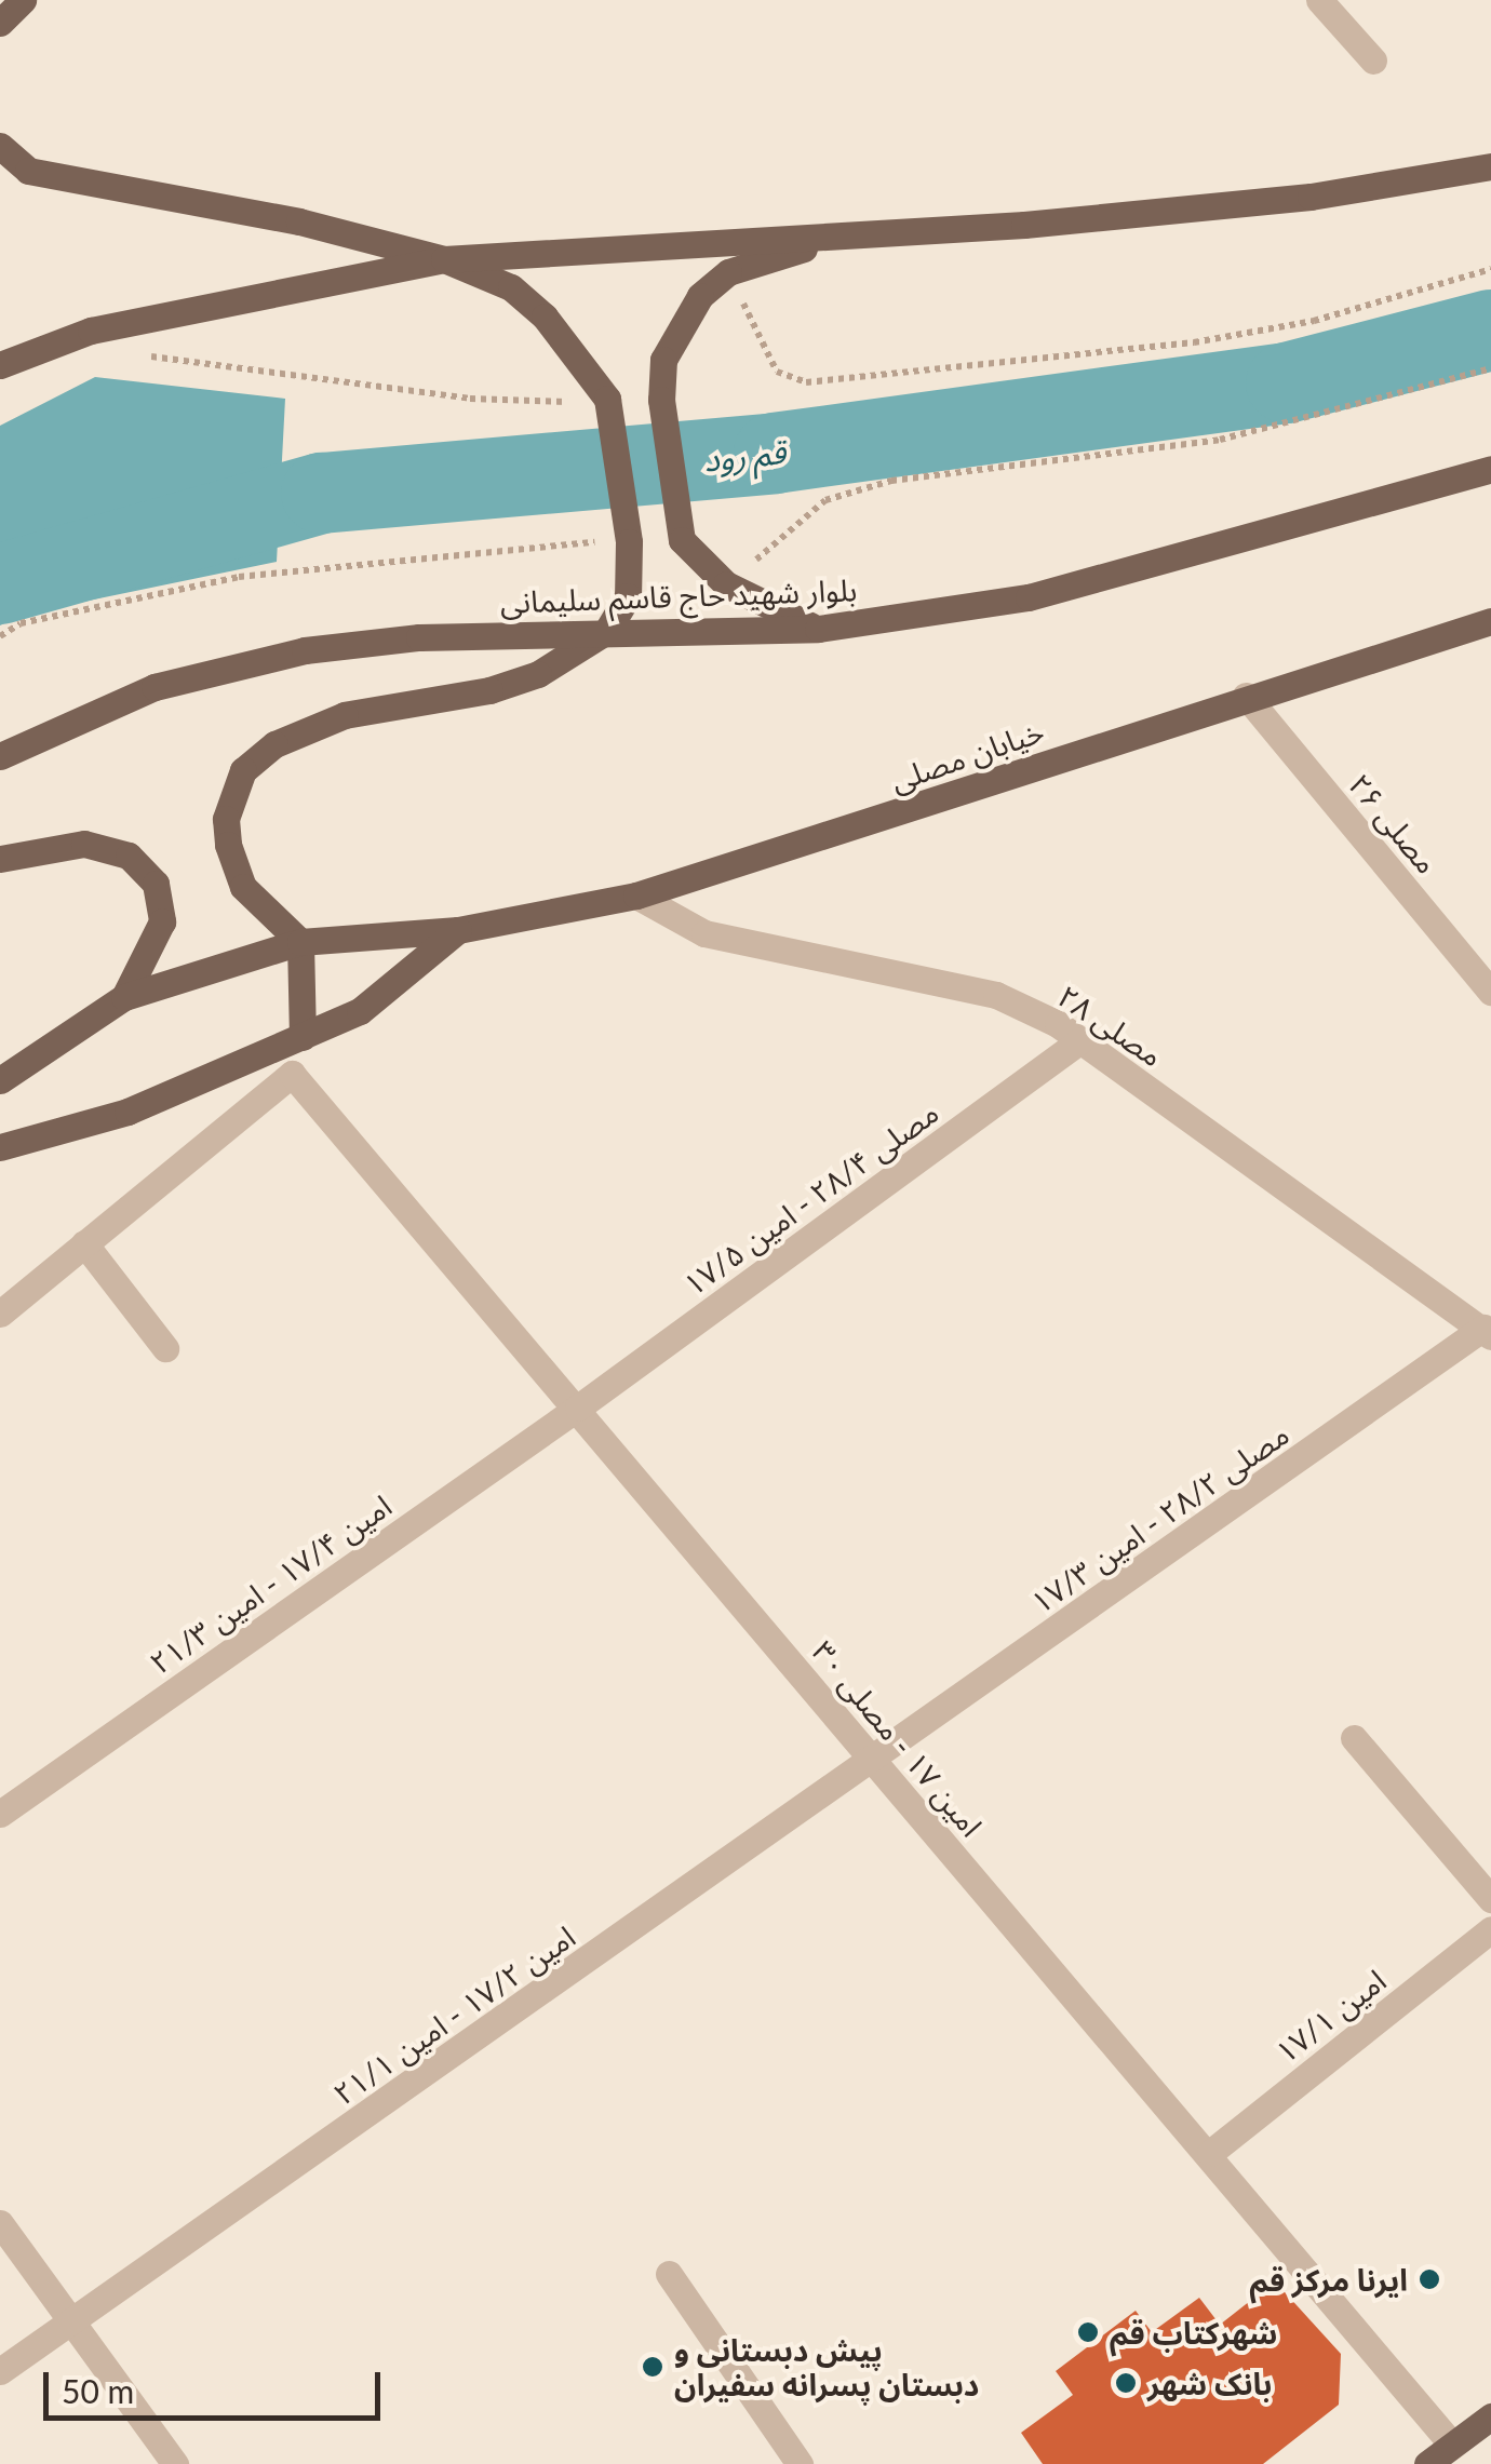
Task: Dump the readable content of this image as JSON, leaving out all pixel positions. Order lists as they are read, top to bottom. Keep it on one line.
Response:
{"streets":{"main road":["بلوار شهید حاج قاسم سلیمانی","خیابان مصلی"],"street":["مصلی ۲۶","مصلی ۲۸","مصلی ۲۸/۴ - امین ۱۷/۵","مصلی ۲۸/۲ - امین ۱۷/۳","امین ۱۷/۴ - امین ۲۱/۳","امین ۱۷ - مصلی ۳۰","امین ۱۷/۲ - امین ۲۱/۱","امین ۱۷/۱"]},"crossings":[["خیابان مصلی","مصلی ۲۶"],["خیابان مصلی","مصلی ۲۸"],["مصلی ۲۸","مصلی ۲۸/۴ - امین ۱۷/۵"],["مصلی ۲۸","مصلی ۲۸/۲ - امین ۱۷/۳"],["مصلی ۲۸/۴ - امین ۱۷/۵","امین ۱۷/۴ - امین ۲۱/۳"],["مصلی ۲۸/۴ - امین ۱۷/۵","امین ۱۷ - مصلی ۳۰"],["مصلی ۲۸/۲ - امین ۱۷/۳","امین ۱۷ - مصلی ۳۰"],["مصلی ۲۸/۲ - امین ۱۷/۳","امین ۱۷/۲ - امین ۲۱/۱"],["امین ۱۷/۴ - امین ۲۱/۳","امین ۱۷ - مصلی ۳۰"],["امین ۱۷ - مصلی ۳۰","امین ۱۷/۲ - امین ۲۱/۱"],["امین ۱۷ - مصلی ۳۰","امین ۱۷/۱"]],"water":["قم رود"],"places":["ایرنا مرکز قم","شهركتاب قم","پیش دبستانی و دبستان پسرانه سفیران","بانک شهر"],"scale_bar":"50 m"}
